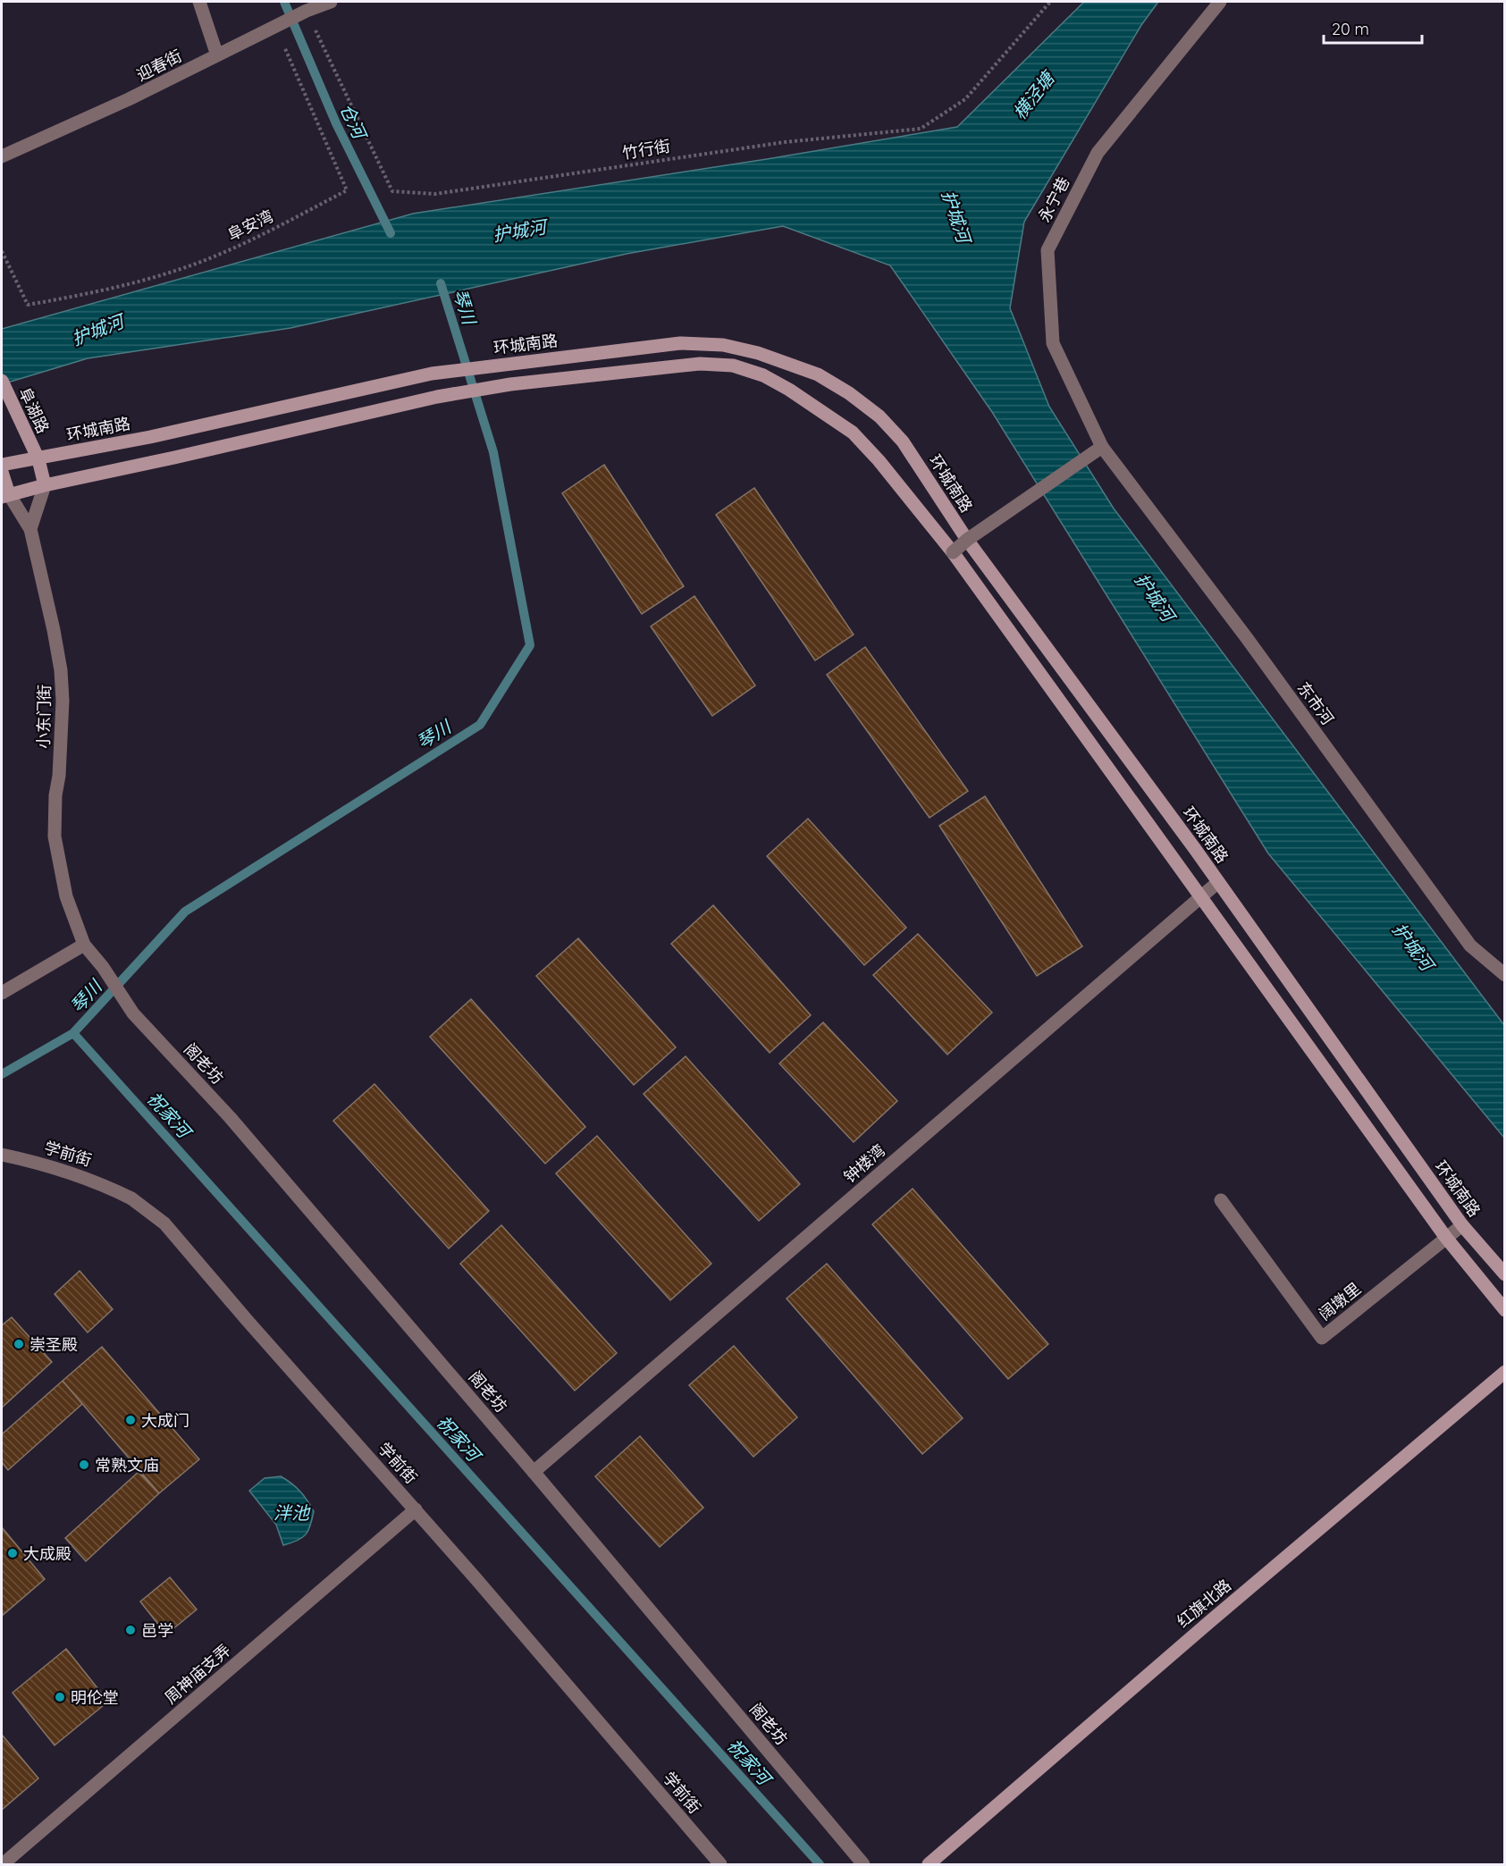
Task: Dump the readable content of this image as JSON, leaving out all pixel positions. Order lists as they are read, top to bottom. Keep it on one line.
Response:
{"streets":{"main road":["环城南路","阜湖路","红旗北路"],"street":["迎春街","永宁巷","东市河","小东门街","阁老坊","学前街","钟楼湾","阔墩里","周神庙支弄"],"path":["竹行街","阜安湾"]},"crossings":[["迎春街","竹行街"],["迎春街","阜安湾"],["永宁巷","东市河"],["环城南路","阜湖路"],["环城南路","钟楼湾"],["环城南路","阔墩里"],["小东门街","阁老坊"],["阁老坊","钟楼湾"],["学前街","周神庙支弄"]],"water":["横泾塘","仓河","护城河","琴川","祝家河","泮池"],"places":["崇圣殿","大成门","常熟文庙","大成殿","邑学","明伦堂"],"scale_bar":"20 m"}
